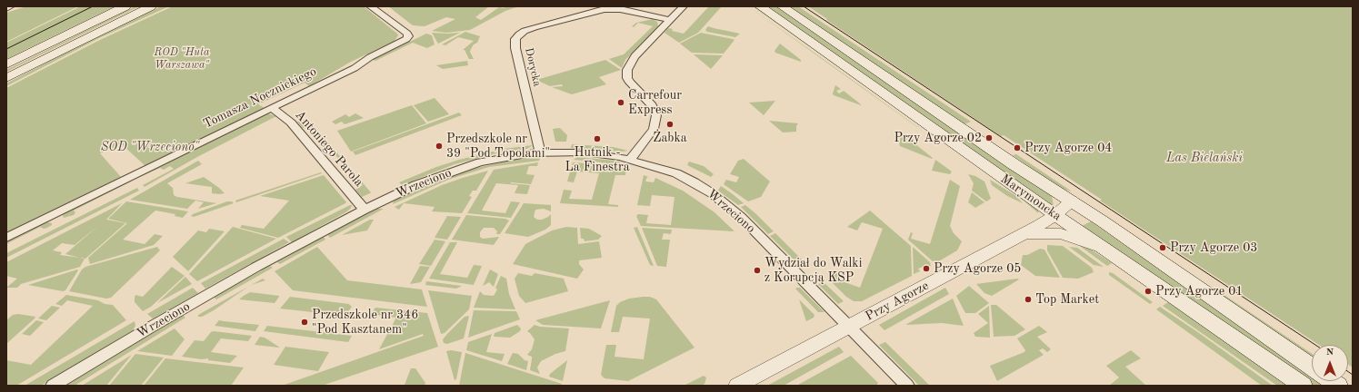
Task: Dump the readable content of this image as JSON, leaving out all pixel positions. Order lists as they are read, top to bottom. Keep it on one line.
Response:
{"streets":{"main road":["Marymoncka"],"street":["Dorycka","Tomasza Nocznickiego","Antoniego Parola","Wrzeciono","Przy Agorze"]},"crossings":[["Dorycka","Wrzeciono"],["Tomasza Nocznickiego","Antoniego Parola"],["Antoniego Parola","Wrzeciono"],["Wrzeciono","Przy Agorze"],["Marymoncka","Przy Agorze"]],"parks":["ROD \"Huta Warszawa\"","SOD \"Wrzeciono\"","Las Bielański"],"places":["Carrefour Express","Żabka","Przy Agorze 02","Hutnik - La Finestra","Przedszkole nr 39 \"Pod Topolami\"","Przy Agorze 04","Przy Agorze 03","Przy Agorze 05","Wydział do Walki z Korupcją KSP","Przy Agorze 01","Top Market","Przedszkole nr 346 \"Pod Kasztanem\""],"north":"top"}
